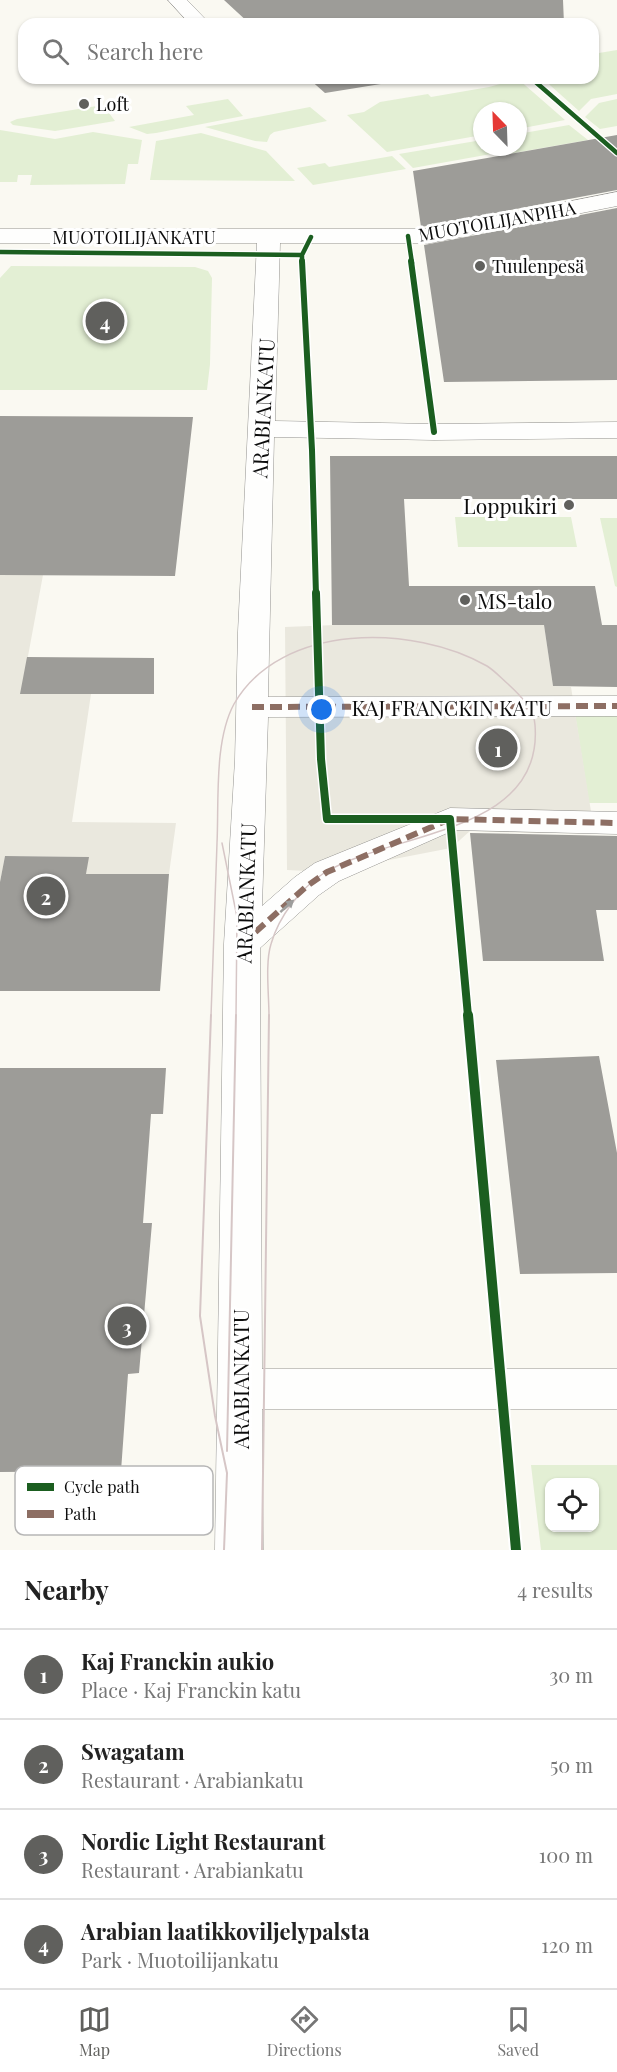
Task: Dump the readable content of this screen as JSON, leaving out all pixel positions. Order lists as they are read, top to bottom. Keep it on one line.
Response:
{"streets":{"street":["MUOTOILIJANPIHA","MUOTOILIJANKATU","ARABIANKATU","KAJ FRANCKIN KATU"]},"crossings":[["MUOTOILIJANPIHA","MUOTOILIJANKATU"],["MUOTOILIJANPIHA","ARABIANKATU"],["MUOTOILIJANKATU","ARABIANKATU"],["ARABIANKATU","KAJ FRANCKIN KATU"]],"places":["Loft","Tuulenpesä","Loppukiri","MS-talo"],"legend":["Cycle path","Path"],"north":"top left","page":{"search":"Search here","pins":["4","1","2","3"],"heading":["Nearby","4 results"],"list":[{"mark":"1","name":"Kaj Franckin aukio","note":"Place · Kaj Franckin katu","value":"30 m"},{"mark":"2","name":"Swagatam","note":"Restaurant · Arabiankatu","value":"50 m"},{"mark":"3","name":"Nordic Light Restaurant","note":"Restaurant · Arabiankatu","value":"100 m"},{"mark":"4","name":"Arabian laatikkoviljelypalsta","note":"Park · Muotoilijankatu","value":"120 m"}],"nav":["Map","Directions","Saved"]}}
